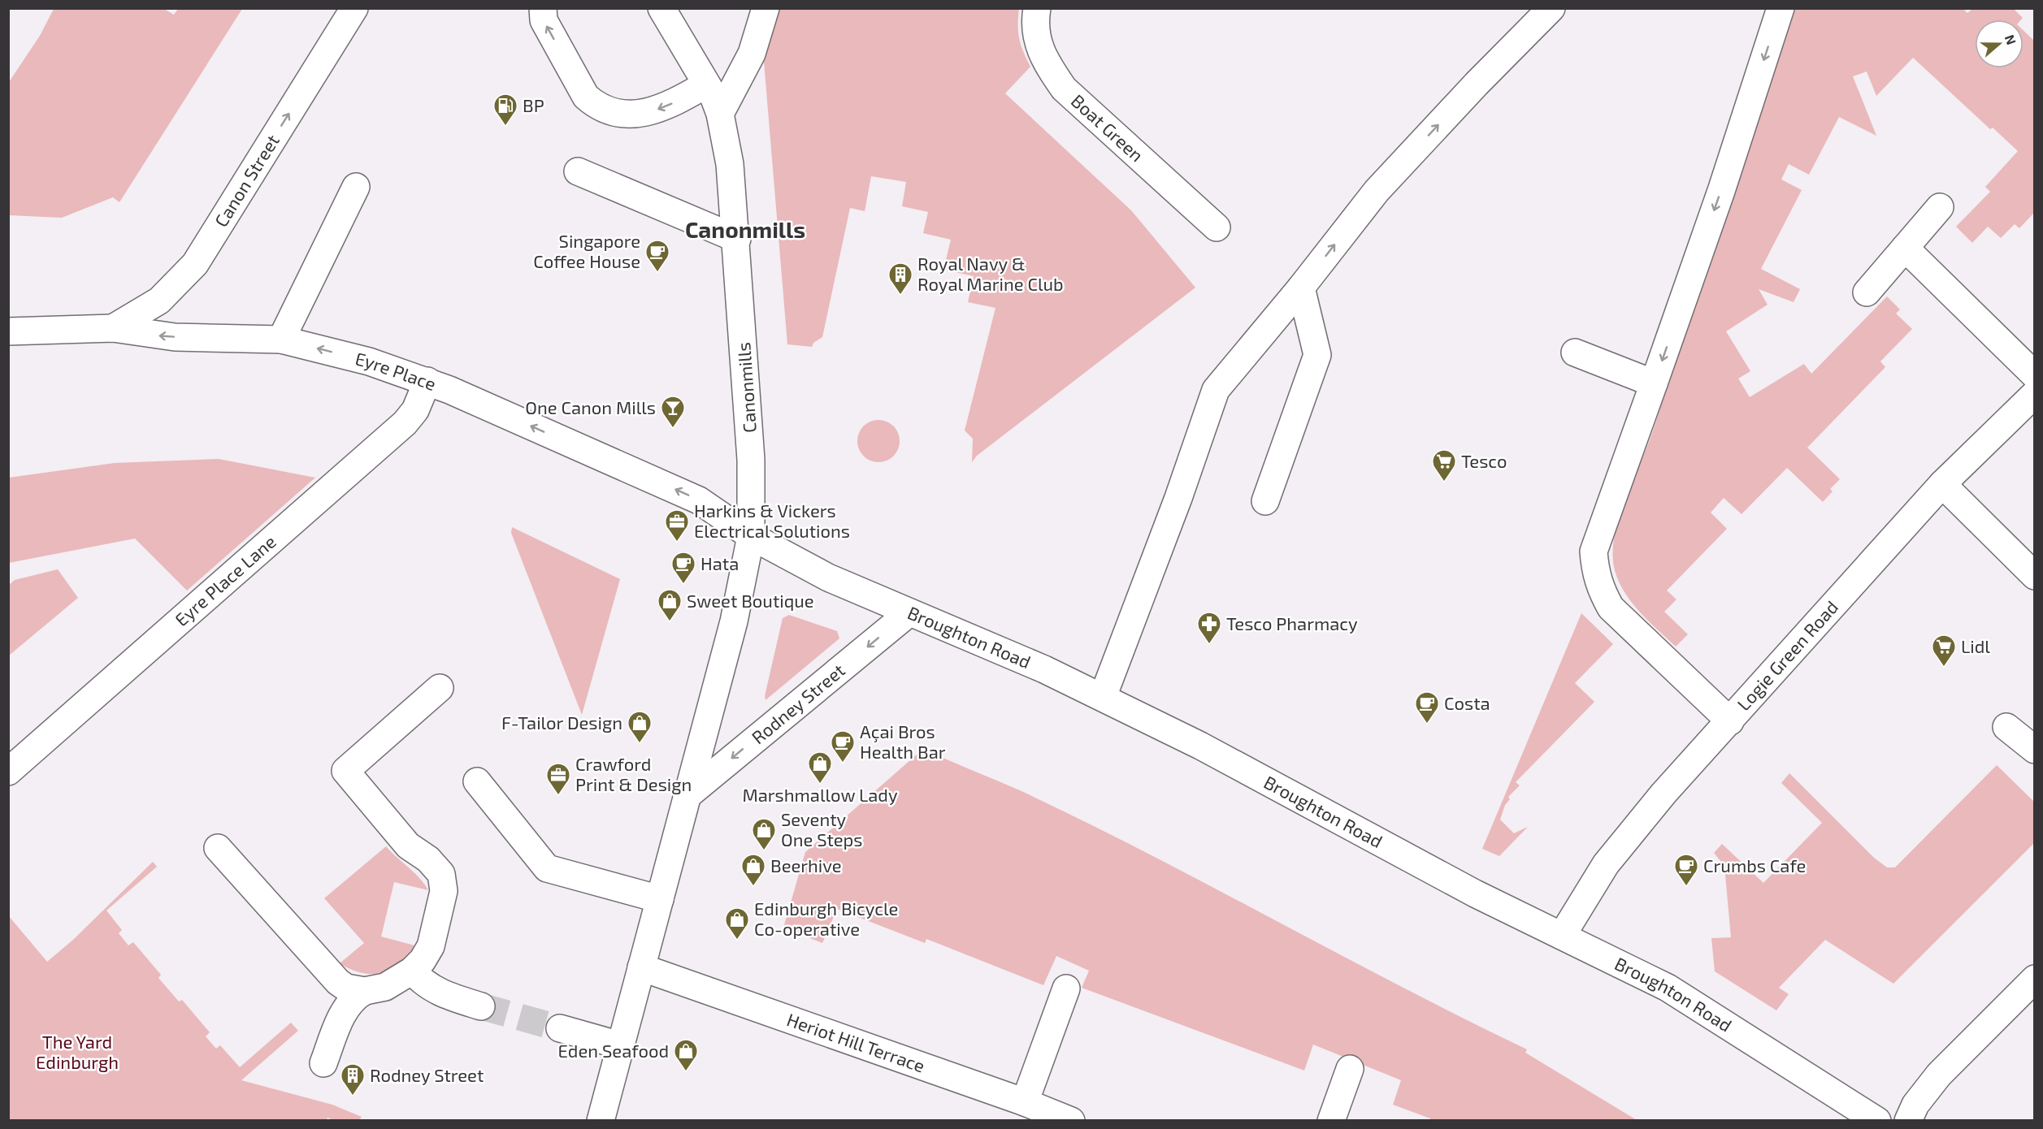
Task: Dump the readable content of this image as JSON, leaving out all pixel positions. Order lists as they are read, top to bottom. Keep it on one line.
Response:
{"streets":{"street":["Boat Green","Canon Street","Eyre Place","Canonmills","Eyre Place Lane","Broughton Road","Logie Green Road","Rodney Street","Heriot Hill Terrace"]},"crossings":[["Canon Street","Eyre Place"],["Eyre Place","Canonmills"],["Eyre Place","Eyre Place Lane"],["Eyre Place","Broughton Road"],["Canonmills","Broughton Road"],["Broughton Road","Logie Green Road"],["Broughton Road","Rodney Street"]],"one_way":["Eyre Place","Rodney Street"],"districts":["Canonmills"],"parks":["The Yard Edinburgh"],"places":{"fuel station":["BP"],"cafe":["Singapore Coffee House","Hata","Costa","Açai Bros Health Bar","Crumbs Cafe"],"building":["Royal Navy & Royal Marine Club","Rodney Street"],"bar":["One Canon Mills"],"supermarket":["Tesco","Lidl"],"office":["Harkins & Vickers Electrical Solutions","Crawford Print & Design"],"shop":["Sweet Boutique","F-Tailor Design","Marshmallow Lady","Seventy One Steps","Beerhive","Edinburgh Bicycle Co-operative","Eden Seafood"],"pharmacy":["Tesco Pharmacy"]},"north":"right"}
